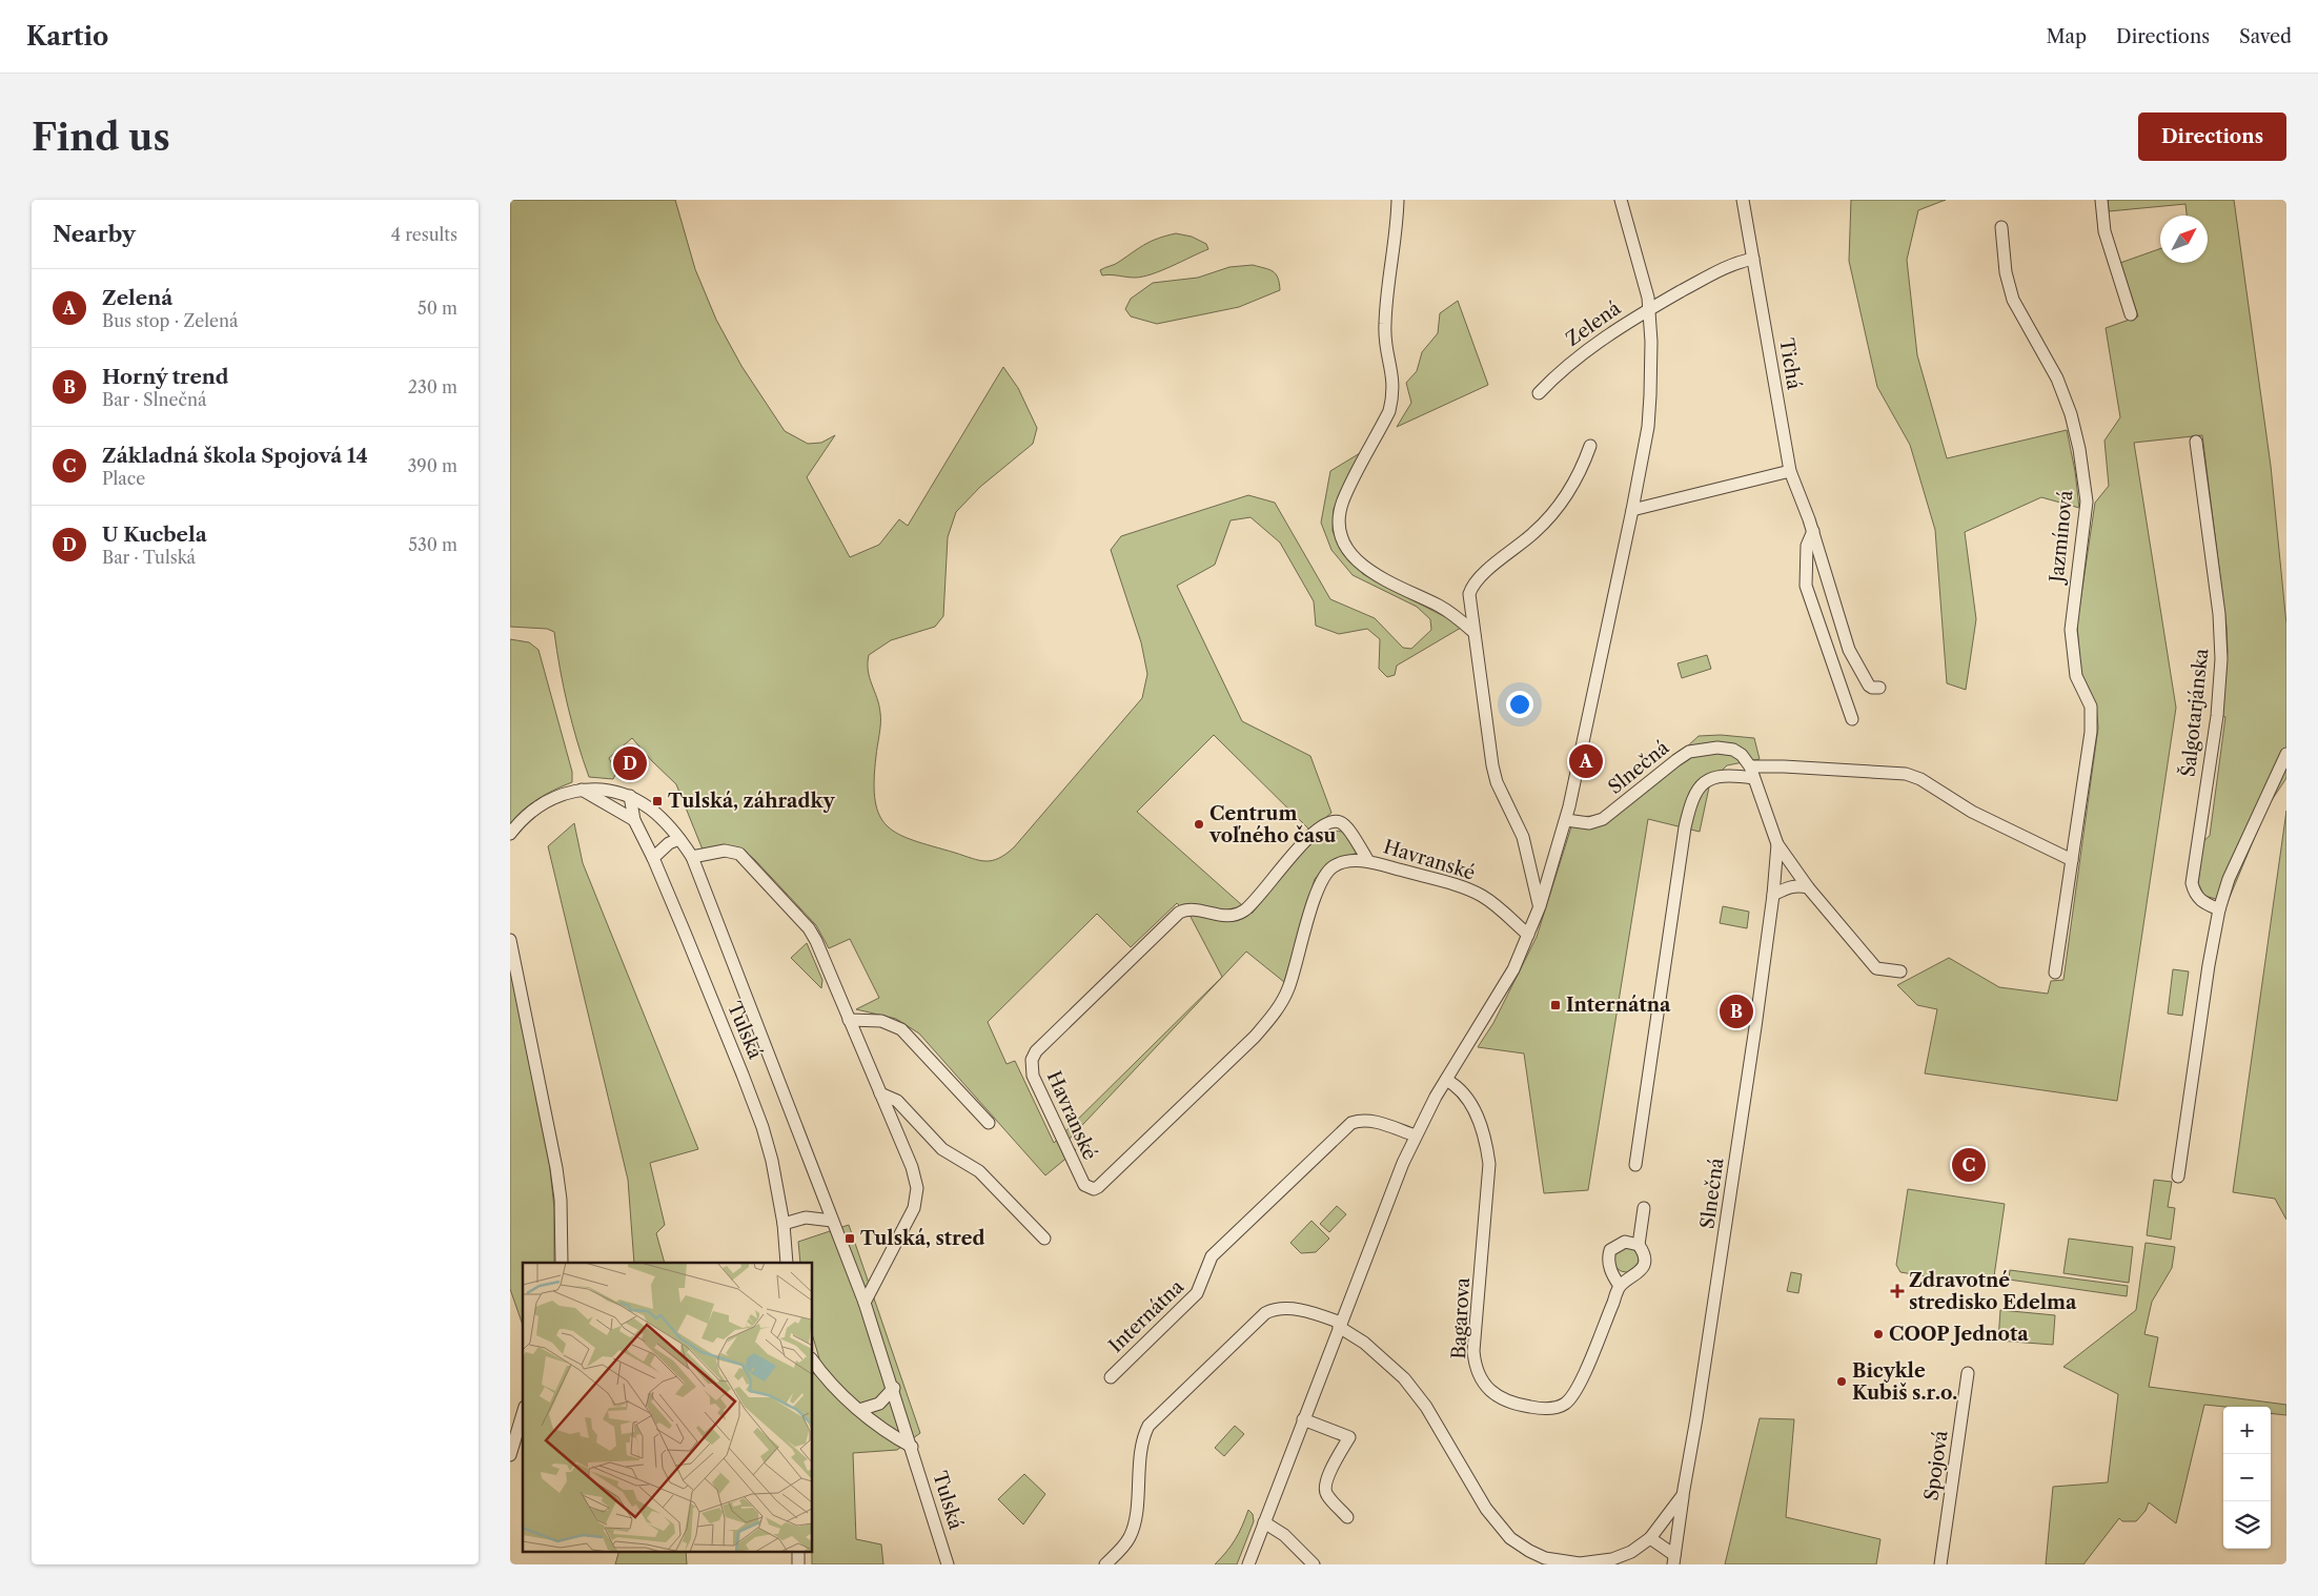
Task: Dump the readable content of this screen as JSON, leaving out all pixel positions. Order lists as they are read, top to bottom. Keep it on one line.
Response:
{"streets":{"street":["Zelená","Tichá","Jazmínová","Šalgotarjánska","Slnečná","Havranské","Tulská","Internátna","Bagarova","Spojová"]},"crossings":[["Zelená","Tichá"],["Zelená","Slnečná"]],"places":{"transit":["Tulská, záhradky","Internátna","Tulská, stred"],"other":["Centrum voľného času","COOP Jednota","Bicykle Kubiš s.r.o."],"health":["Zdravotné stredisko Edelma"]},"north":"top right","page":{"header":"Kartio","nav":["Map","Directions","Saved"],"buttons":"Directions","title":"Find us","heading":["Nearby","4 results"],"list":[{"mark":"A","name":"Zelená","note":"Bus stop · Zelená","value":"50 m"},{"mark":"B","name":"Horný trend","note":"Bar · Slnečná","value":"230 m"},{"mark":"C","name":"Základná škola Spojová 14","note":"Place","value":"390 m"},{"mark":"D","name":"U Kucbela","note":"Bar · Tulská","value":"530 m"}],"pins":["A","D","B","C"],"map_buttons":["+","−"]}}
